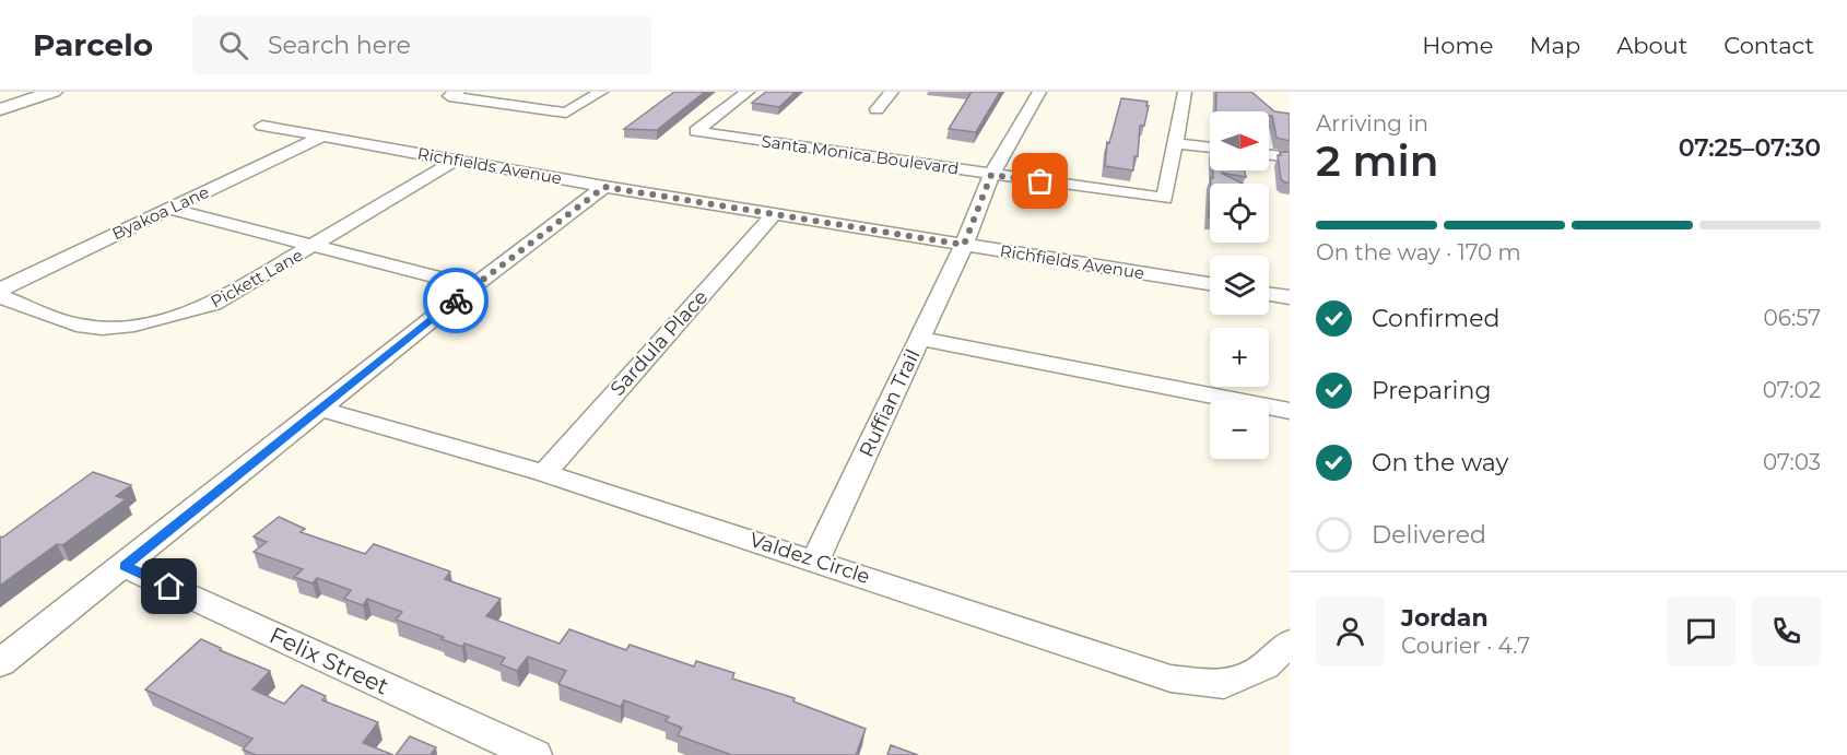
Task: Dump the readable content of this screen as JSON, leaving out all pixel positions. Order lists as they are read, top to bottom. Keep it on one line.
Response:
{"streets":{"street":["Santa Monica Boulevard","Richfields Avenue","Byakoa Lane","Pickett Lane","Sardula Place","Ruffian Trail","Valdez Circle","Felix Street"]},"crossings":[["Santa Monica Boulevard","Ruffian Trail"],["Richfields Avenue","Byakoa Lane"],["Richfields Avenue","Pickett Lane"],["Richfields Avenue","Sardula Place"],["Richfields Avenue","Ruffian Trail"],["Sardula Place","Valdez Circle"],["Ruffian Trail","Valdez Circle"]],"north":"right","page":{"header":"Parcelo","search":"Search here","nav":["Home","Map","About","Contact"],"heading":["2 min","Arriving in","07:25–07:30"],"panel":["Jordan","Courier · 4.7"],"map_buttons":["+","−"],"bar":"On the way · 170 m","list":[["Confirmed","06:57"],["Preparing","07:02"],["On the way","07:03"],"Delivered"]}}
